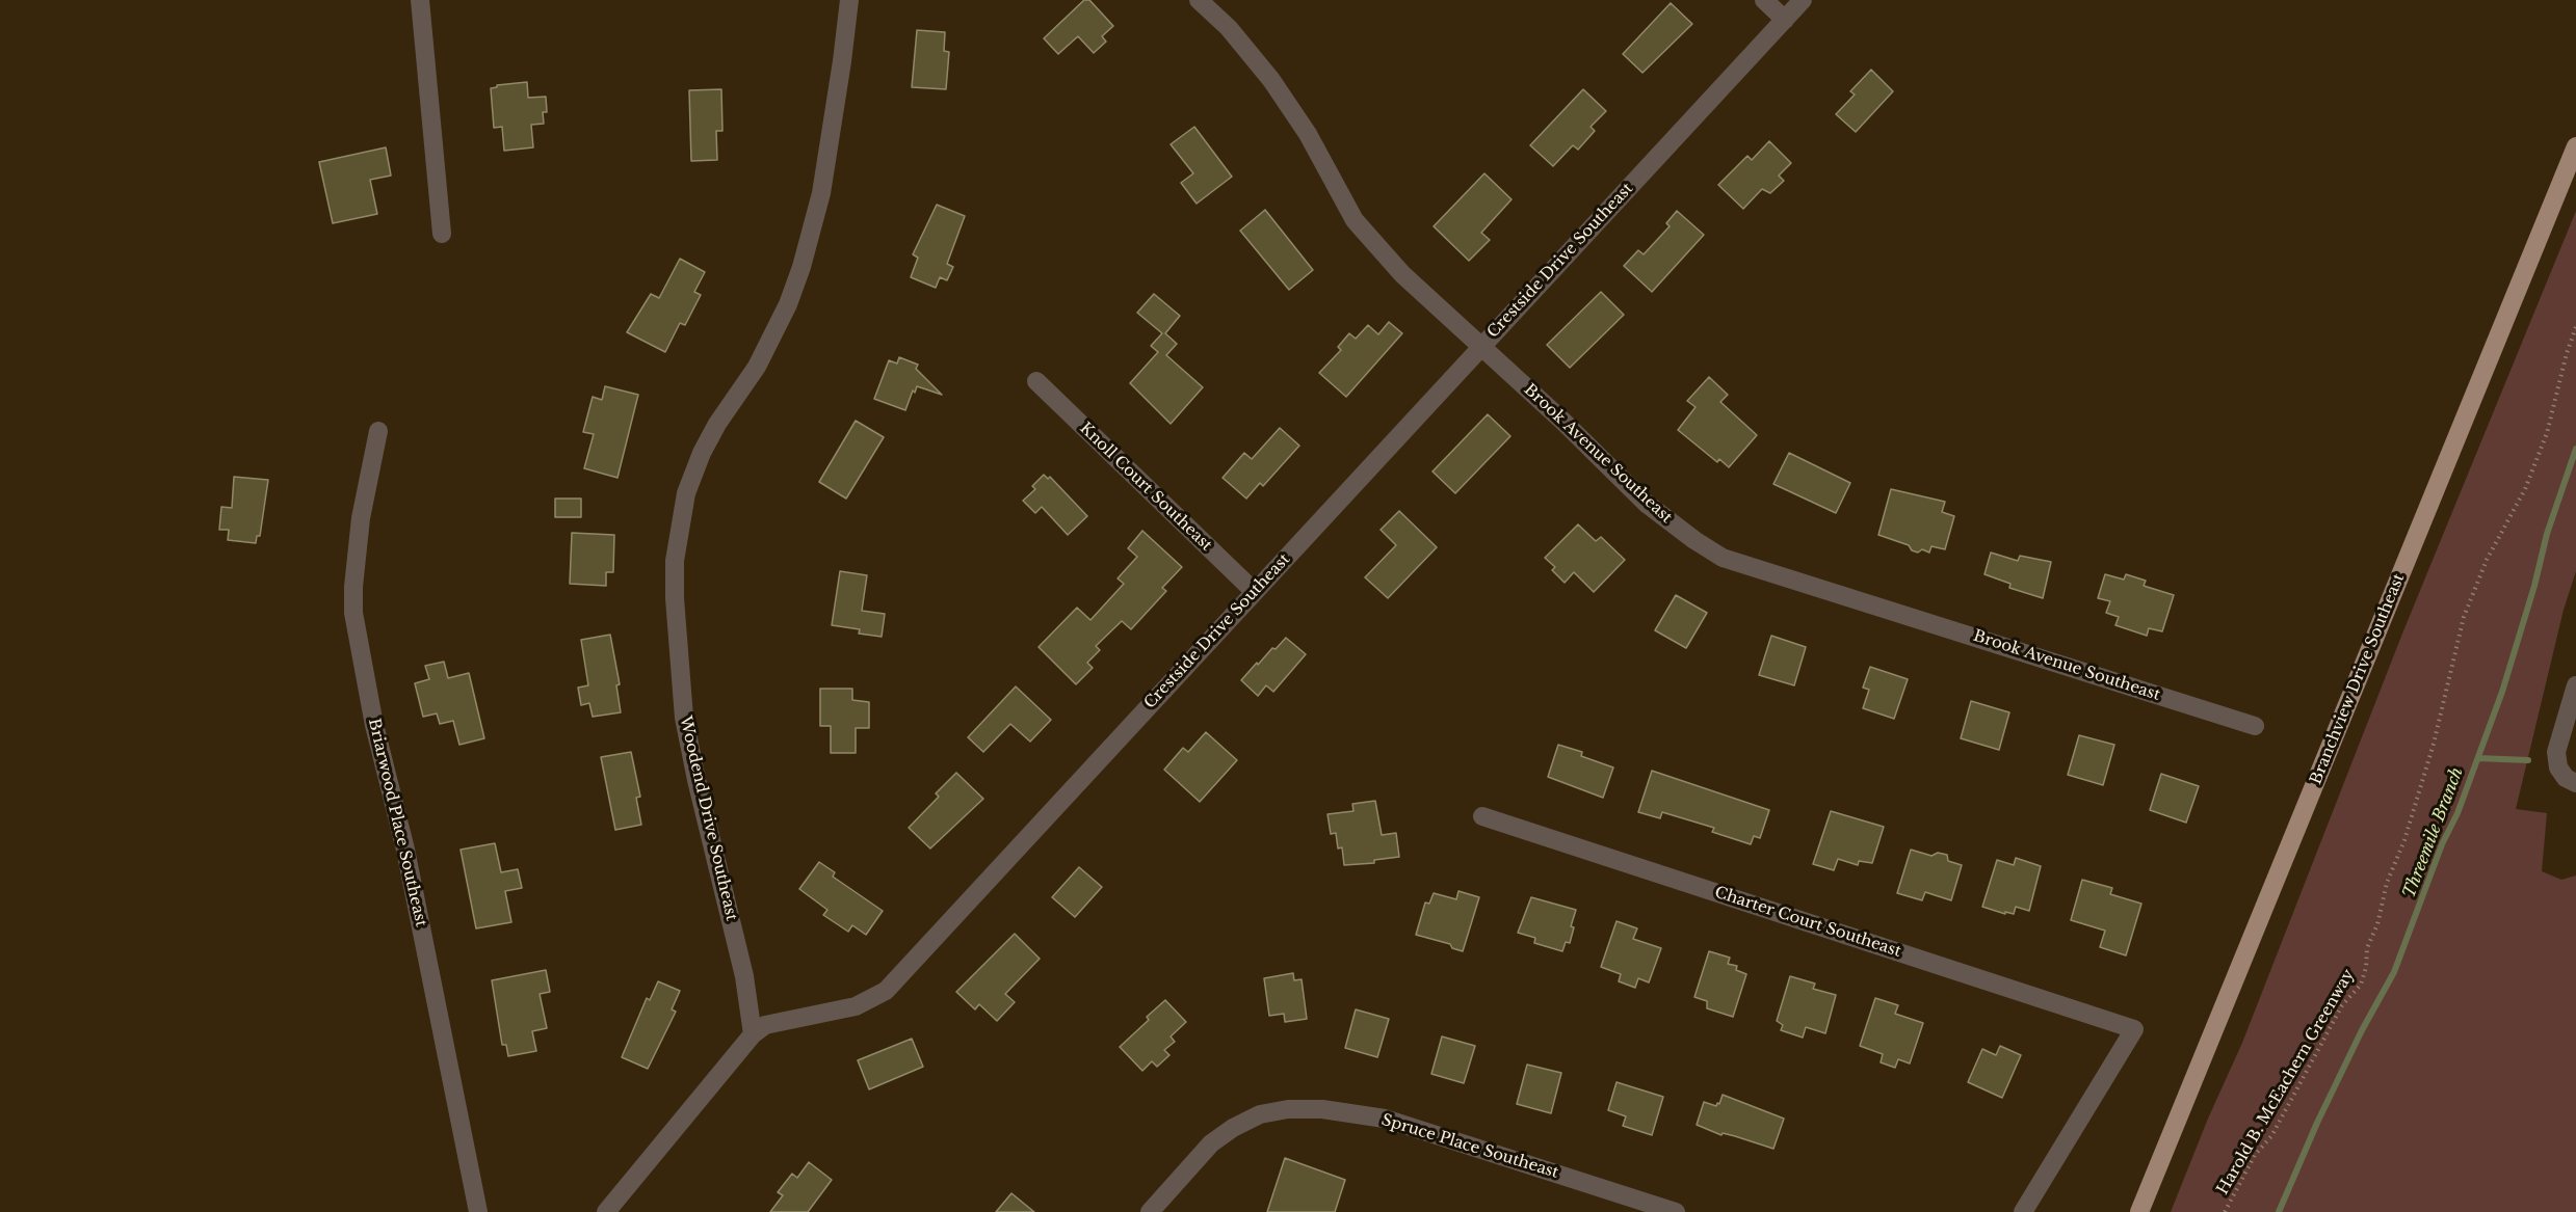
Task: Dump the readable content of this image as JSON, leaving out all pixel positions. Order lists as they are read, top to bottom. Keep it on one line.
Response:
{"streets":{"main road":["Branchview Drive Southeast"],"street":["Crestside Drive Southeast","Brook Avenue Southeast","Knoll Court Southeast","Woodend Drive Southeast","Briarwood Place Southeast","Charter Court Southeast","Spruce Place Southeast"],"path":["Harold B. McEachern Greenway"]},"crossings":[["Crestside Drive Southeast","Brook Avenue Southeast"],["Crestside Drive Southeast","Knoll Court Southeast"],["Crestside Drive Southeast","Woodend Drive Southeast"]],"water":["Threemile Branch"]}
